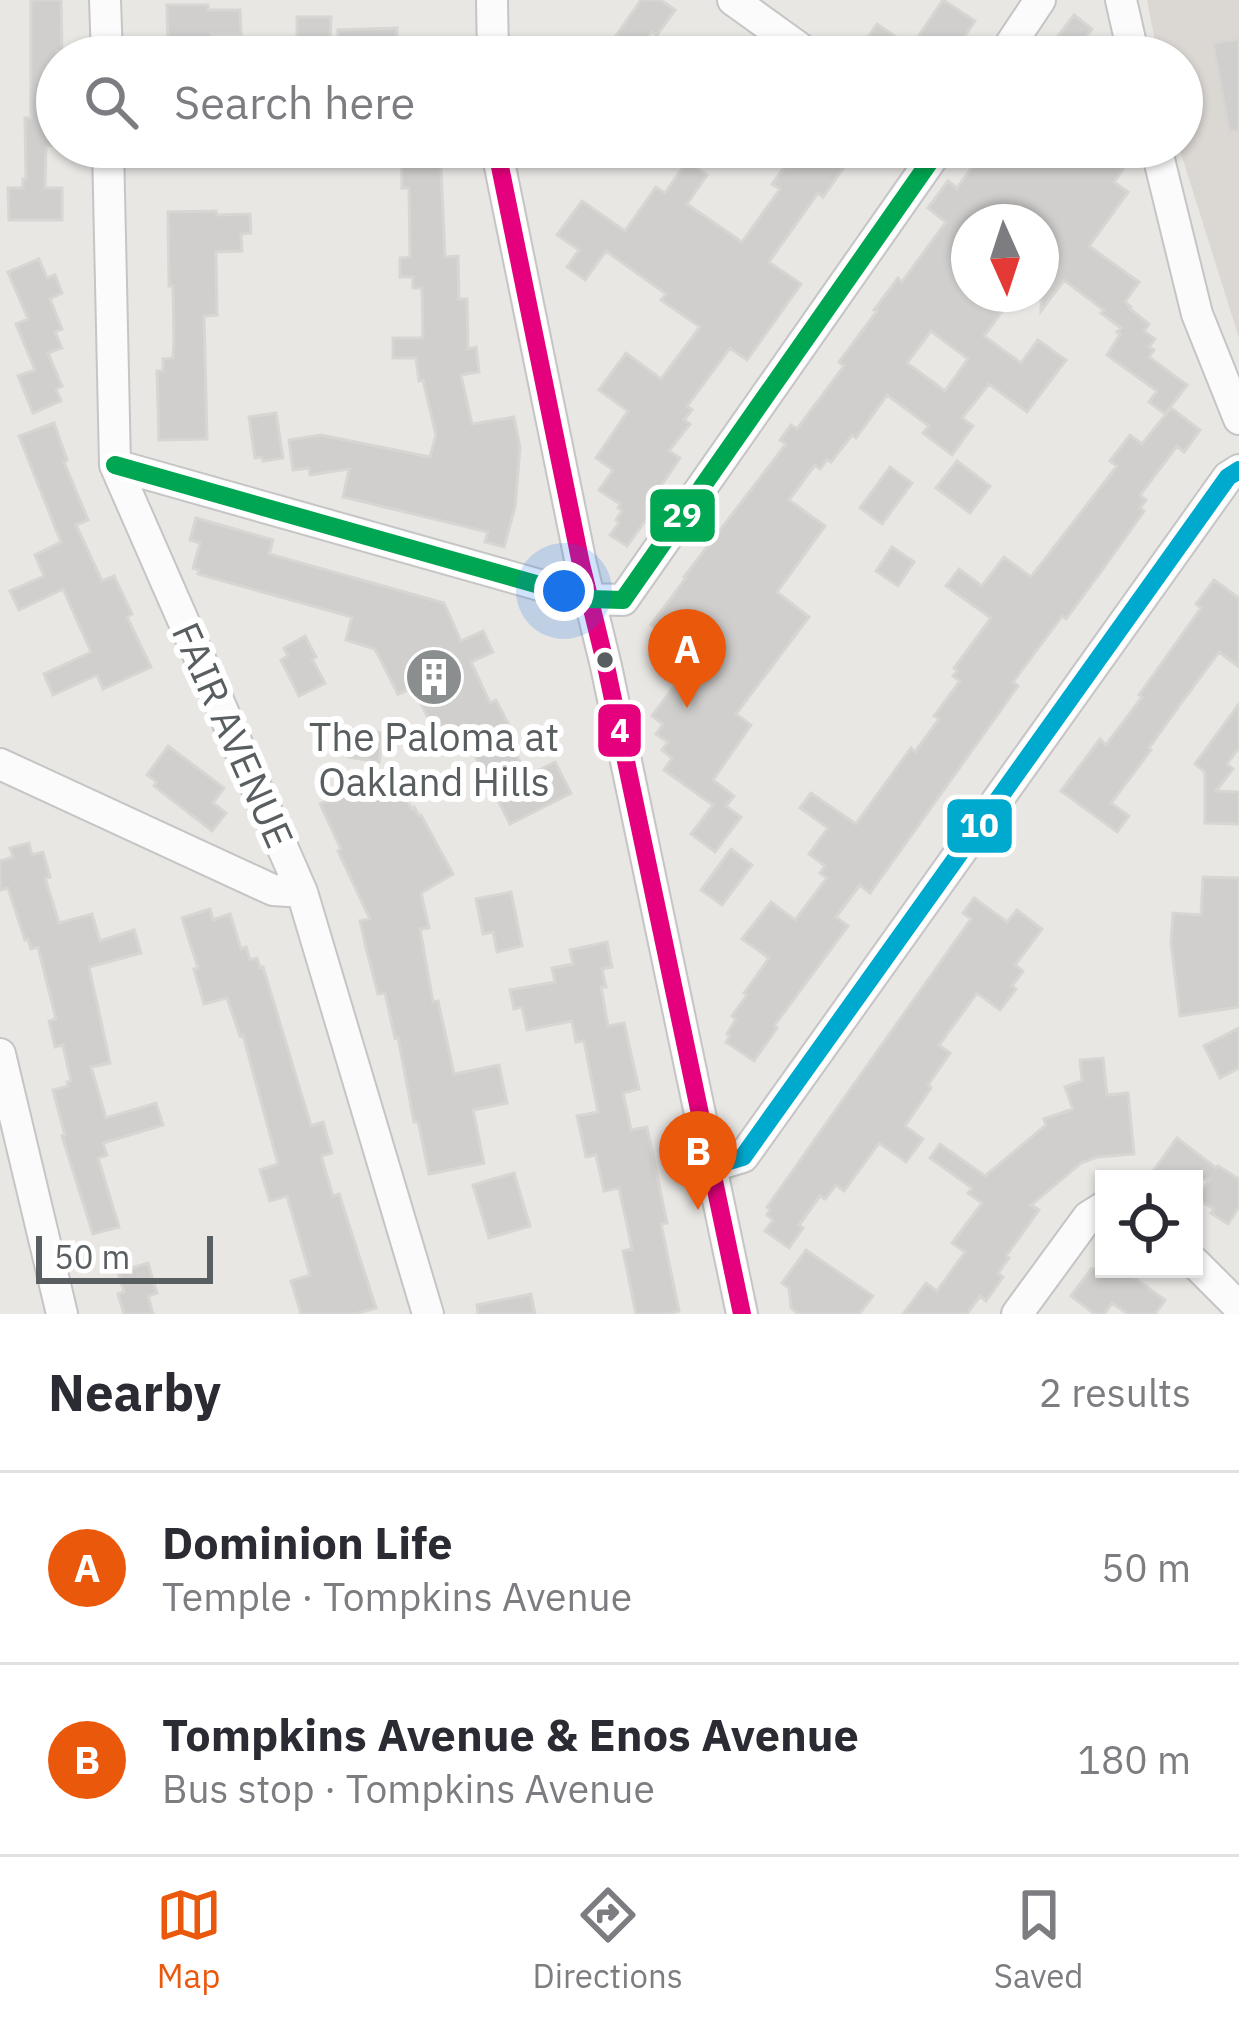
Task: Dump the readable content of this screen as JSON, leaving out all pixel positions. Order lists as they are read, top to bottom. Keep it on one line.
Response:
{"streets":{"street":["FAIR AVENUE"]},"places":{"building":["The Paloma at Oakland Hills"]},"lines":["transit line 4","transit line 29","transit line 10"],"scale_bar":"50 m","north":"bottom","page":{"search":"Search here","pins":["A","B"],"scale":"50 m","heading":["Nearby","2 results"],"list":[{"mark":"A","name":"Dominion Life","note":"Temple · Tompkins Avenue","value":"50 m"},{"mark":"B","name":"Tompkins Avenue & Enos Avenue","note":"Bus stop · Tompkins Avenue","value":"180 m"}],"nav":["Map","Directions","Saved"]}}
